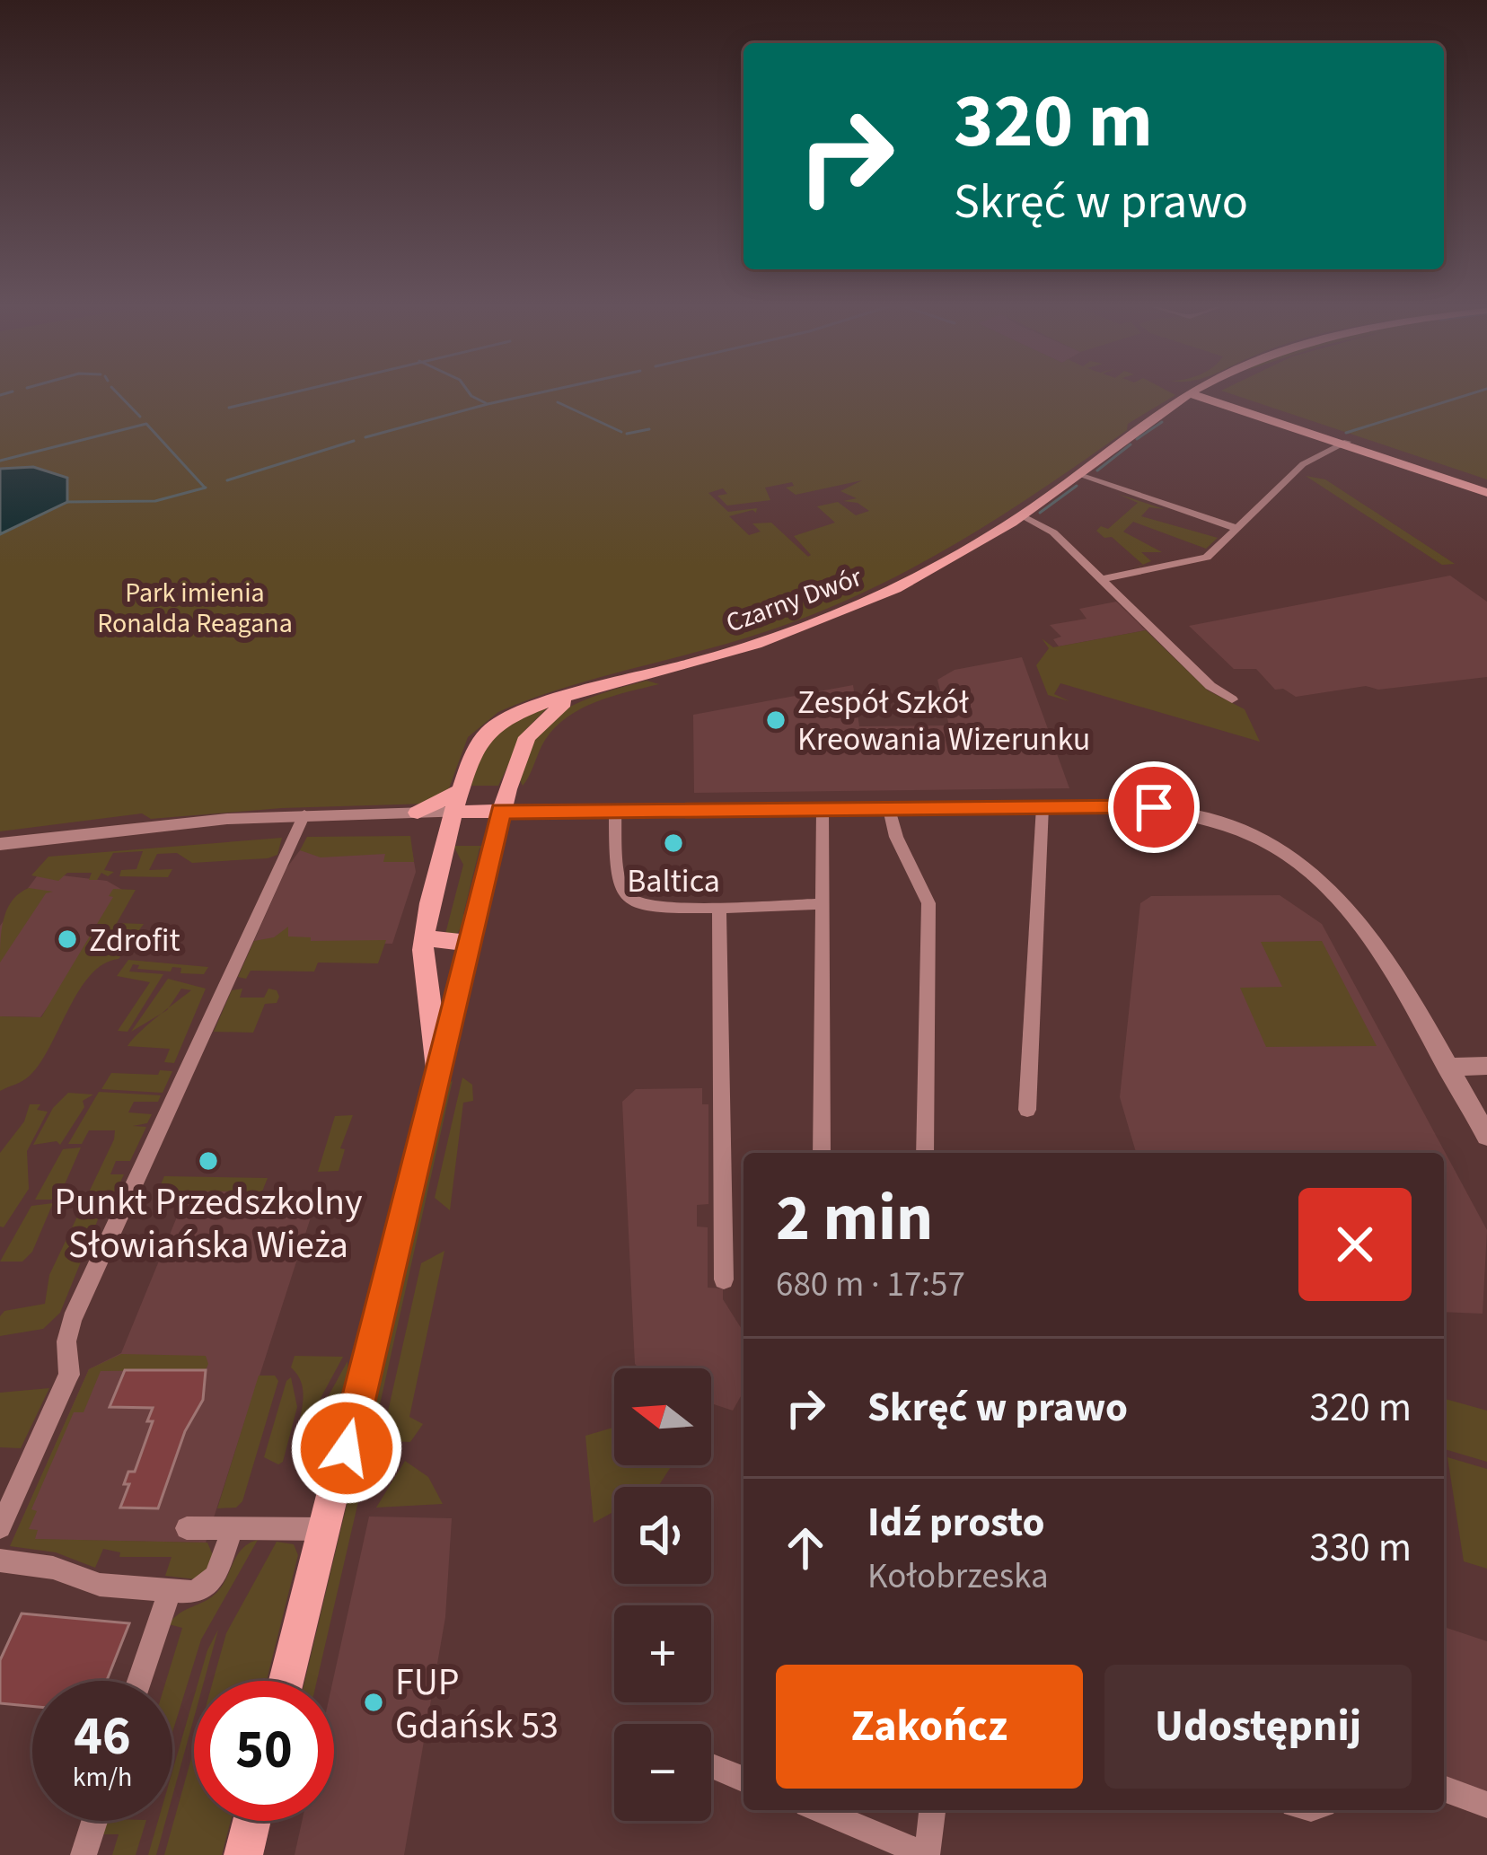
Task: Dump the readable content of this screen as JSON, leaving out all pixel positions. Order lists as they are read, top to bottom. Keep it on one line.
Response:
{"streets":{"main road":["Czarny Dwór"]},"parks":["Park imienia Ronalda Reagana"],"places":["Zespół Szkół Kreowania Wizerunku","Baltica","Zdrofit","Punkt Przedszkolny Słowiańska Wieża","FUP Gdańsk 53"],"north":"left","page":{"turn":["320 m","Skręć w prawo"],"heading":["2 min","680 m · 17:57"],"list":[{"name":"Skręć w prawo","value":"320 m"},{"name":"Idź prosto","note":"Kołobrzeska","value":"330 m"}],"map_buttons":["+","−"],"buttons":["Zakończ","Udostępnij"],"speed":"46 km/h","limit":"50"}}
